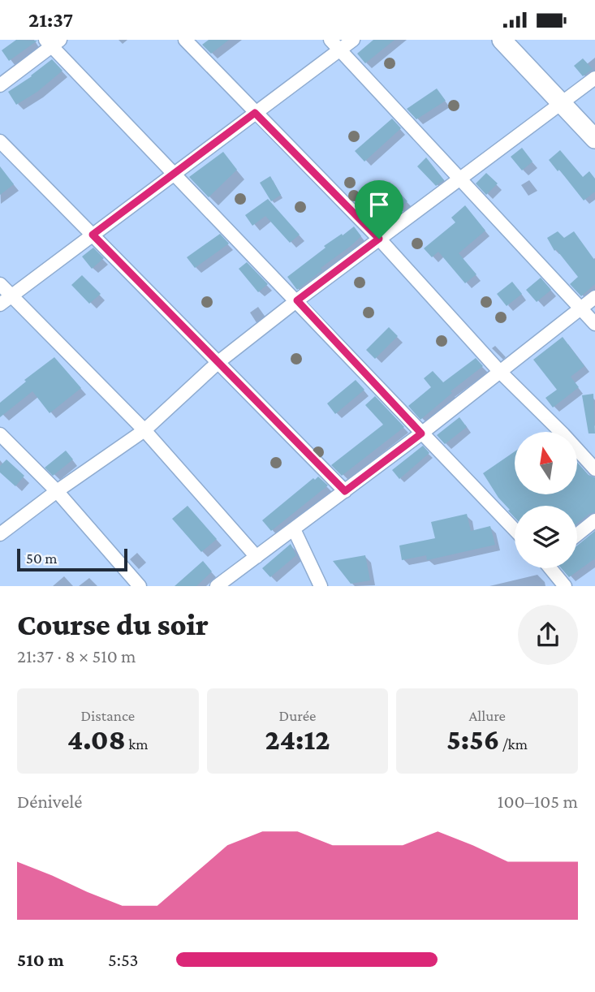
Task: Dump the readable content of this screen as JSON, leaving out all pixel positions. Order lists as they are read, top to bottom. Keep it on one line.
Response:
{"scale_bar":"50 m","north":"top","page":{"status":"21:37","scale":"50 m","heading":["Course du soir","21:37 · 8 × 510 m"],"stats":[["Distance","4.08 km"],["Durée","24:12"],["Allure","5:56 /km"]],"chart":["Dénivelé","100–105 m"],"list":[{"name":"510 m","note":"5:53"}]}}
